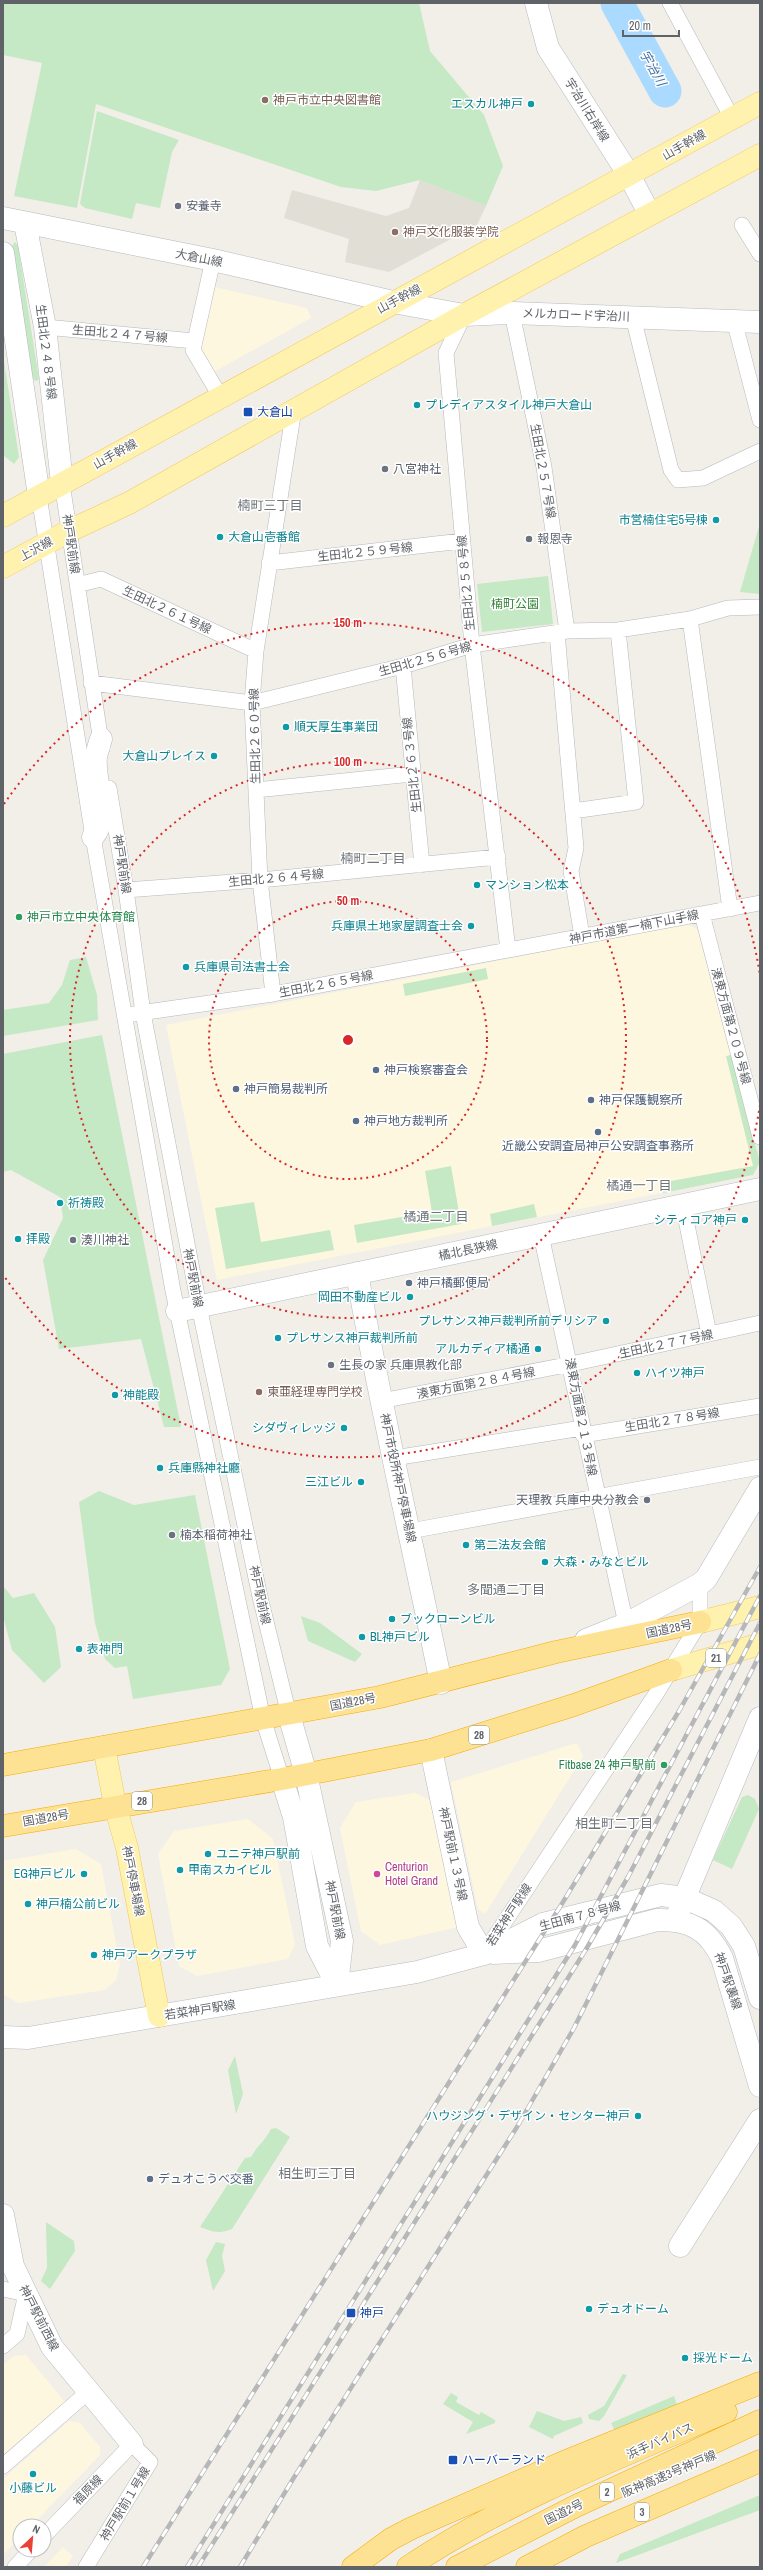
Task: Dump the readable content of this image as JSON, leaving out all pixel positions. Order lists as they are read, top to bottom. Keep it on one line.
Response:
{"streets":{"highway":["国道28号","28","浜手バイパス","阪神高速3号神戸線","2","国道2号","3"],"main road":["山手幹線","上沢線","21","神戸停車場線"],"street":["宇治川右岸線","大倉山線","メルカロード宇治川","生田北２４７号線","生田北２４８号線","生田北２５７号線","神戸駅前線","生田北２５９号線","生田北２５８号線","生田北２６１号線","生田北２５６号線","生田北２６０号線","生田北２６３号線","生田北２６４号線","神戸市道第一楠下山手線","生田北２６５号線","湊東方面第２０９号線","橘北長狭線","生田北２７７号線","湊東方面第２８４号線","湊東方面第２１３号線","生田北２７８号線","神戸市役所神戸停車場線","神戸駅前１３号線","若菜神戸駅線","生田南７８号線","神戸駅裏線","神戸駅前西線","福原線","神戸駅前１号線"]},"crossings":[["宇治川右岸線","山手幹線"],["山手幹線","大倉山線"],["山手幹線","メルカロード宇治川"],["山手幹線","生田北２４８号線"],["山手幹線","神戸駅前線"],["大倉山線","メルカロード宇治川"],["大倉山線","生田北２４８号線"],["メルカロード宇治川","生田北２５７号線"],["メルカロード宇治川","生田北２５８号線"],["生田北２４７号線","生田北２４８号線"],["生田北２４８号線","神戸駅前線"],["生田北２５７号線","生田北２５６号線"],["生田北２５７号線","神戸市道第一楠下山手線"],["神戸駅前線","上沢線"],["神戸駅前線","生田北２６１号線"],["神戸駅前線","生田北２５６号線"],["神戸駅前線","生田北２６４号線"],["神戸駅前線","生田北２６５号線"],["神戸駅前線","橘北長狭線"],["神戸駅前線","国道28号"],["神戸駅前線","若菜神戸駅線"],["生田北２５９号線","生田北２５８号線"],["生田北２５９号線","生田北２６０号線"],["生田北２５８号線","生田北２５６号線"],["生田北２５８号線","生田北２６４号線"],["生田北２５８号線","神戸市道第一楠下山手線"],["生田北２５８号線","生田北２６５号線"],["生田北２６１号線","生田北２６０号線"],["生田北２５６号線","生田北２６０号線"],["生田北２５６号線","生田北２６３号線"],["生田北２６０号線","生田北２６４号線"],["生田北２６０号線","生田北２６５号線"],["生田北２６３号線","生田北２６４号線"],["神戸市道第一楠下山手線","生田北２６５号線"],["神戸市道第一楠下山手線","湊東方面第２０９号線"],["橘北長狭線","湊東方面第２１３号線"],["橘北長狭線","神戸市役所神戸停車場線"],["生田北２７７号線","湊東方面第２８４号線"],["生田北２７７号線","湊東方面第２１３号線"],["湊東方面第２８４号線","湊東方面第２１３号線"],["湊東方面第２８４号線","神戸市役所神戸停車場線"],["湊東方面第２１３号線","生田北２７８号線"],["生田北２７８号線","神戸市役所神戸停車場線"],["神戸市役所神戸停車場線","国道28号"],["国道28号","21"],["国道28号","神戸駅前１３号線"],["国道28号","神戸停車場線"],["国道28号","若菜神戸駅線"],["21","若菜神戸駅線"],["神戸駅前１３号線","若菜神戸駅線"],["神戸駅前１３号線","生田南７８号線"],["神戸停車場線","若菜神戸駅線"],["若菜神戸駅線","生田南７８号線"],["生田南７８号線","神戸駅裏線"],["神戸駅前西線","福原線"],["神戸駅前西線","神戸駅前１号線"],["福原線","神戸駅前１号線"]],"districts":["楠町三丁目","楠町二丁目","橘通一丁目","橘通二丁目","多聞通二丁目","相生町二丁目","相生町三丁目"],"water":["宇治川"],"parks":["楠町公園"],"places":{"other":["神戸市立中央図書館","エスカル神戸","安養寺","神戸文化服装学院","プレディアスタイル神戸大倉山","八宮神社","市営楠住宅5号棟","大倉山壱番館","報恩寺","順天厚生事業団","大倉山プレイス","マンション松本","神戸市立中央体育館","兵庫県土地家屋調査士会","兵庫県司法書士会","神戸検察審査会","神戸簡易裁判所","神戸保護観察所","神戸地方裁判所","近畿公安調査局神戸公安調査事務所","祈祷殿","シティコア神戸","拝殿","湊川神社","神戸橘郵便局","岡田不動産ビル","プレサンス神戸裁判所前デリシア","プレサンス神戸裁判所前","アルカディア橘通","生長の家 兵庫県教化部","ハイツ神戸","東亜経理専門学校","神能殿","シダヴィレッジ","兵庫縣神社廳","三江ビル","天理教 兵庫中央分教会","楠本稲荷神社","第二法友会館","大森・みなとビル","ブックローンビル","BL神戸ビル","表神門","Fitbase 24 神戸駅前","ユニテ神戸駅前","甲南スカイビル","EG神戸ビル","Centurion Hotel Grand","神戸楠公前ビル","神戸アークプラザ","ハウジング・デザイン・センター神戸","デュオこうべ交番","デュオドーム","採光ドーム","小藤ビル"],"transit":["大倉山","神戸","ハーバーランド"]},"scale_bar":"20 m","north":"top right","rings":["150 m","100 m","50 m"]}
